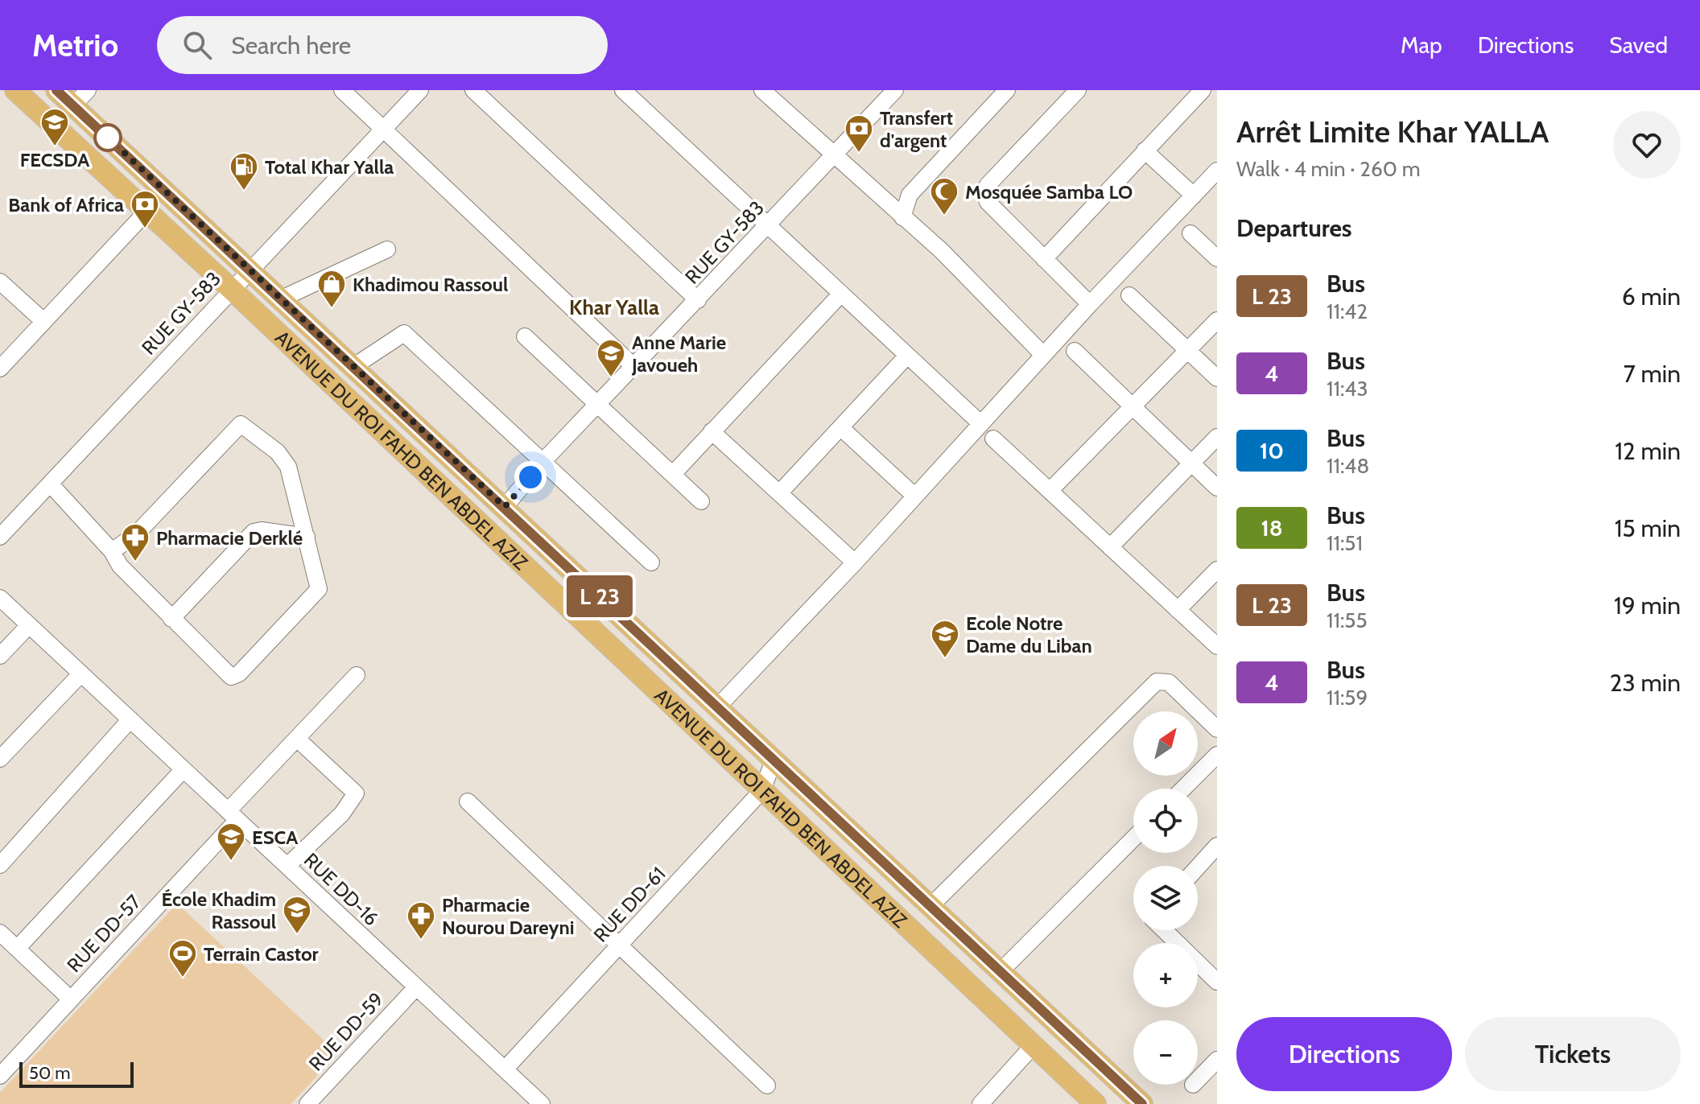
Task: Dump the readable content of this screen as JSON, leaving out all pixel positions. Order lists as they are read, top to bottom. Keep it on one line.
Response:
{"streets":{"main road":["AVENUE DU ROI FAHD BEN ABDEL AZIZ"],"street":["RUE GY-583","RUE DD-16","RUE DD-61","RUE DD-57","RUE DD-59"]},"crossings":[["RUE GY-583","AVENUE DU ROI FAHD BEN ABDEL AZIZ"],["AVENUE DU ROI FAHD BEN ABDEL AZIZ","RUE DD-61"],["RUE DD-16","RUE DD-61"],["RUE DD-16","RUE DD-57"],["RUE DD-16","RUE DD-59"]],"districts":["Khar Yalla"],"places":{"school or university":["FECSDA","Anne Marie Javoueh","Ecole Notre Dame du Liban","ESCA","École Khadim Rassoul"],"bank":["Transfert d'argent","Bank of Africa"],"fuel station":["Total Khar Yalla"],"mosque":["Mosquée Samba LO"],"shop":["Khadimou Rassoul"],"pharmacy":["Pharmacie Derklé","Pharmacie Nourou Dareyni"],"sports":["Terrain Castor"]},"scale_bar":"50 m","north":"top right","page":{"header":"Metrio","search":"Search here","nav":["Map","Directions","Saved"],"on_map":"L 23","heading":[["Arrêt Limite Khar YALLA","Walk · 4 min · 260 m"],"Departures"],"list":[{"mark":"L 23","name":"Bus","note":"11:42","value":"6 min"},{"mark":"4","name":"Bus","note":"11:43","value":"7 min"},{"mark":"10","name":"Bus","note":"11:48","value":"12 min"},{"mark":"18","name":"Bus","note":"11:51","value":"15 min"},{"mark":"L 23","name":"Bus","note":"11:55","value":"19 min"},{"mark":"4","name":"Bus","note":"11:59","value":"23 min"}],"map_buttons":["+","−"],"buttons":["Directions","Tickets"],"scale":"50 m"}}
